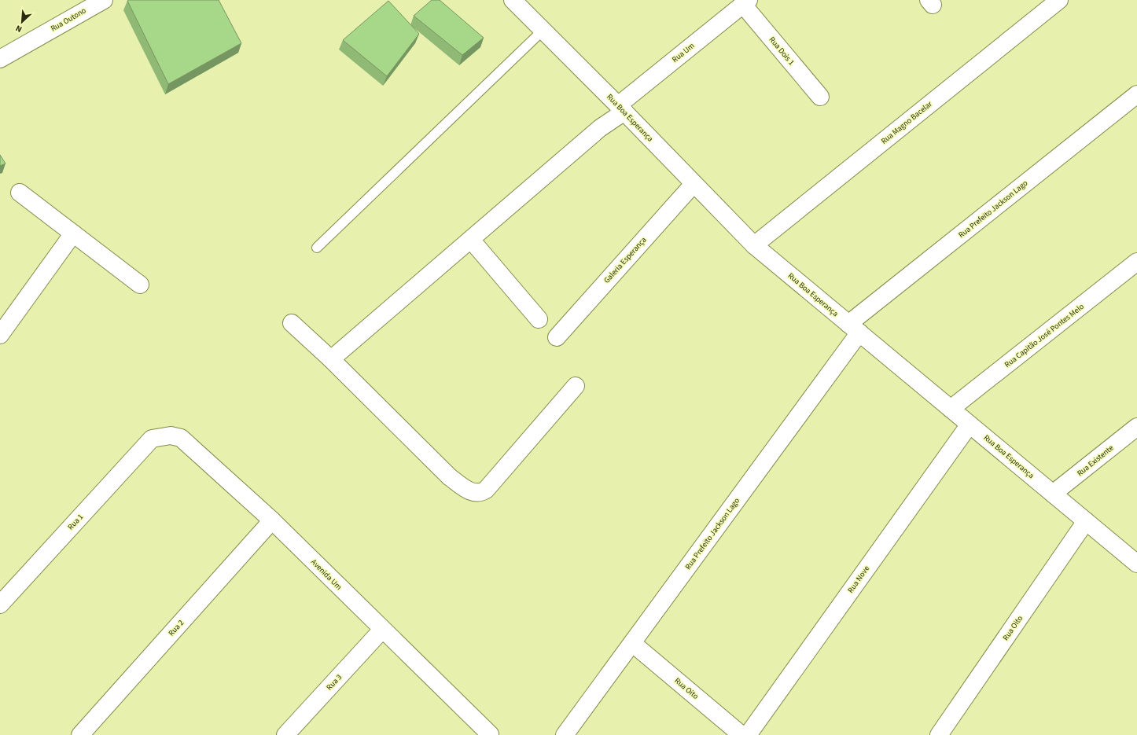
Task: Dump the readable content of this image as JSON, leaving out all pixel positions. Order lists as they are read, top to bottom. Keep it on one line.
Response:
{"streets":{"street":["Rua Outono","Rua Dois 1","Rua Um","Rua Boa Esperança","Rua Magno Bacelar","Rua Prefeito Jackson Lago","Galeria Esperança","Rua Capitão José Pontes Melo","Rua Existente","Rua 1","Avenida Um","Rua Nove","Rua 2","Rua Oito","Rua 3"]},"crossings":[["Rua Dois 1","Rua Um"],["Rua Um","Rua Boa Esperança"],["Rua Boa Esperança","Rua Magno Bacelar"],["Rua Boa Esperança","Rua Prefeito Jackson Lago"],["Rua Boa Esperança","Galeria Esperança"],["Rua Boa Esperança","Rua Capitão José Pontes Melo"],["Rua Boa Esperança","Rua Existente"],["Rua Boa Esperança","Rua Nove"],["Rua Boa Esperança","Rua Oito"],["Rua Prefeito Jackson Lago","Rua Oito"],["Rua 1","Avenida Um"],["Avenida Um","Rua 2"],["Avenida Um","Rua 3"]],"north":"bottom left"}
